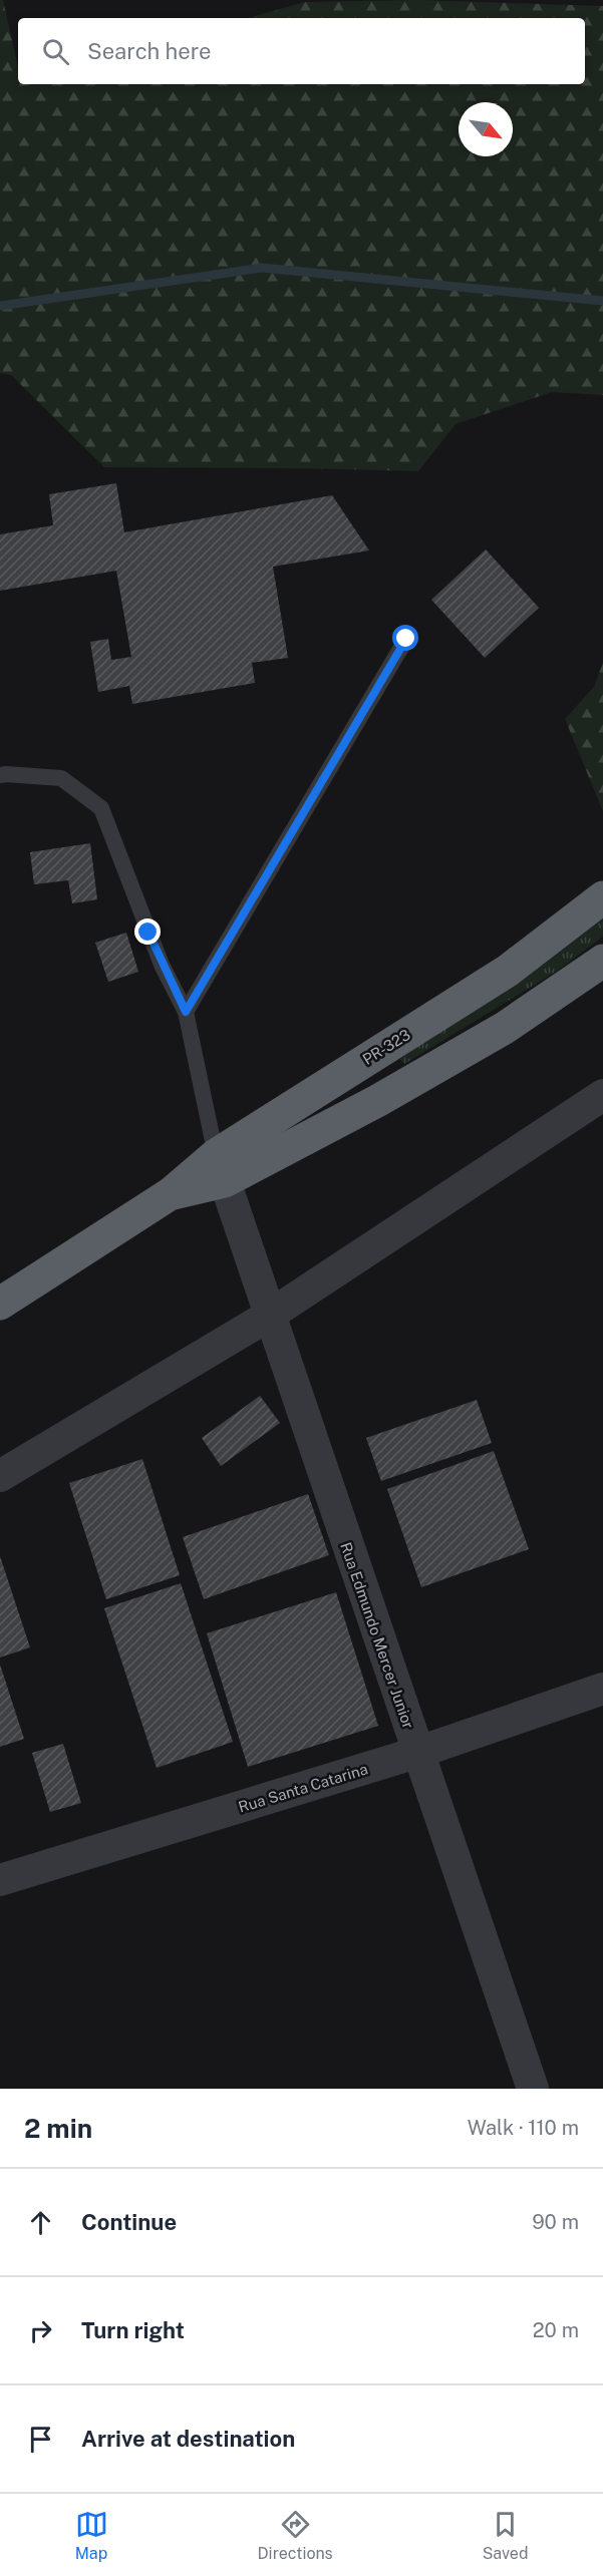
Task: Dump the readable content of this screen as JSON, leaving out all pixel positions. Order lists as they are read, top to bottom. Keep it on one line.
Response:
{"streets":{"highway":["PR-323"],"street":["Rua Edmundo Mercer Junior","Rua Santa Catarina"]},"crossings":[["PR-323","Rua Edmundo Mercer Junior"],["Rua Edmundo Mercer Junior","Rua Santa Catarina"]],"north":"bottom right","page":{"search":"Search here","heading":["2 min","Walk · 110 m"],"list":[["Continue","90 m"],["Turn right","20 m"],"Arrive at destination"],"nav":["Map","Directions","Saved"]}}
